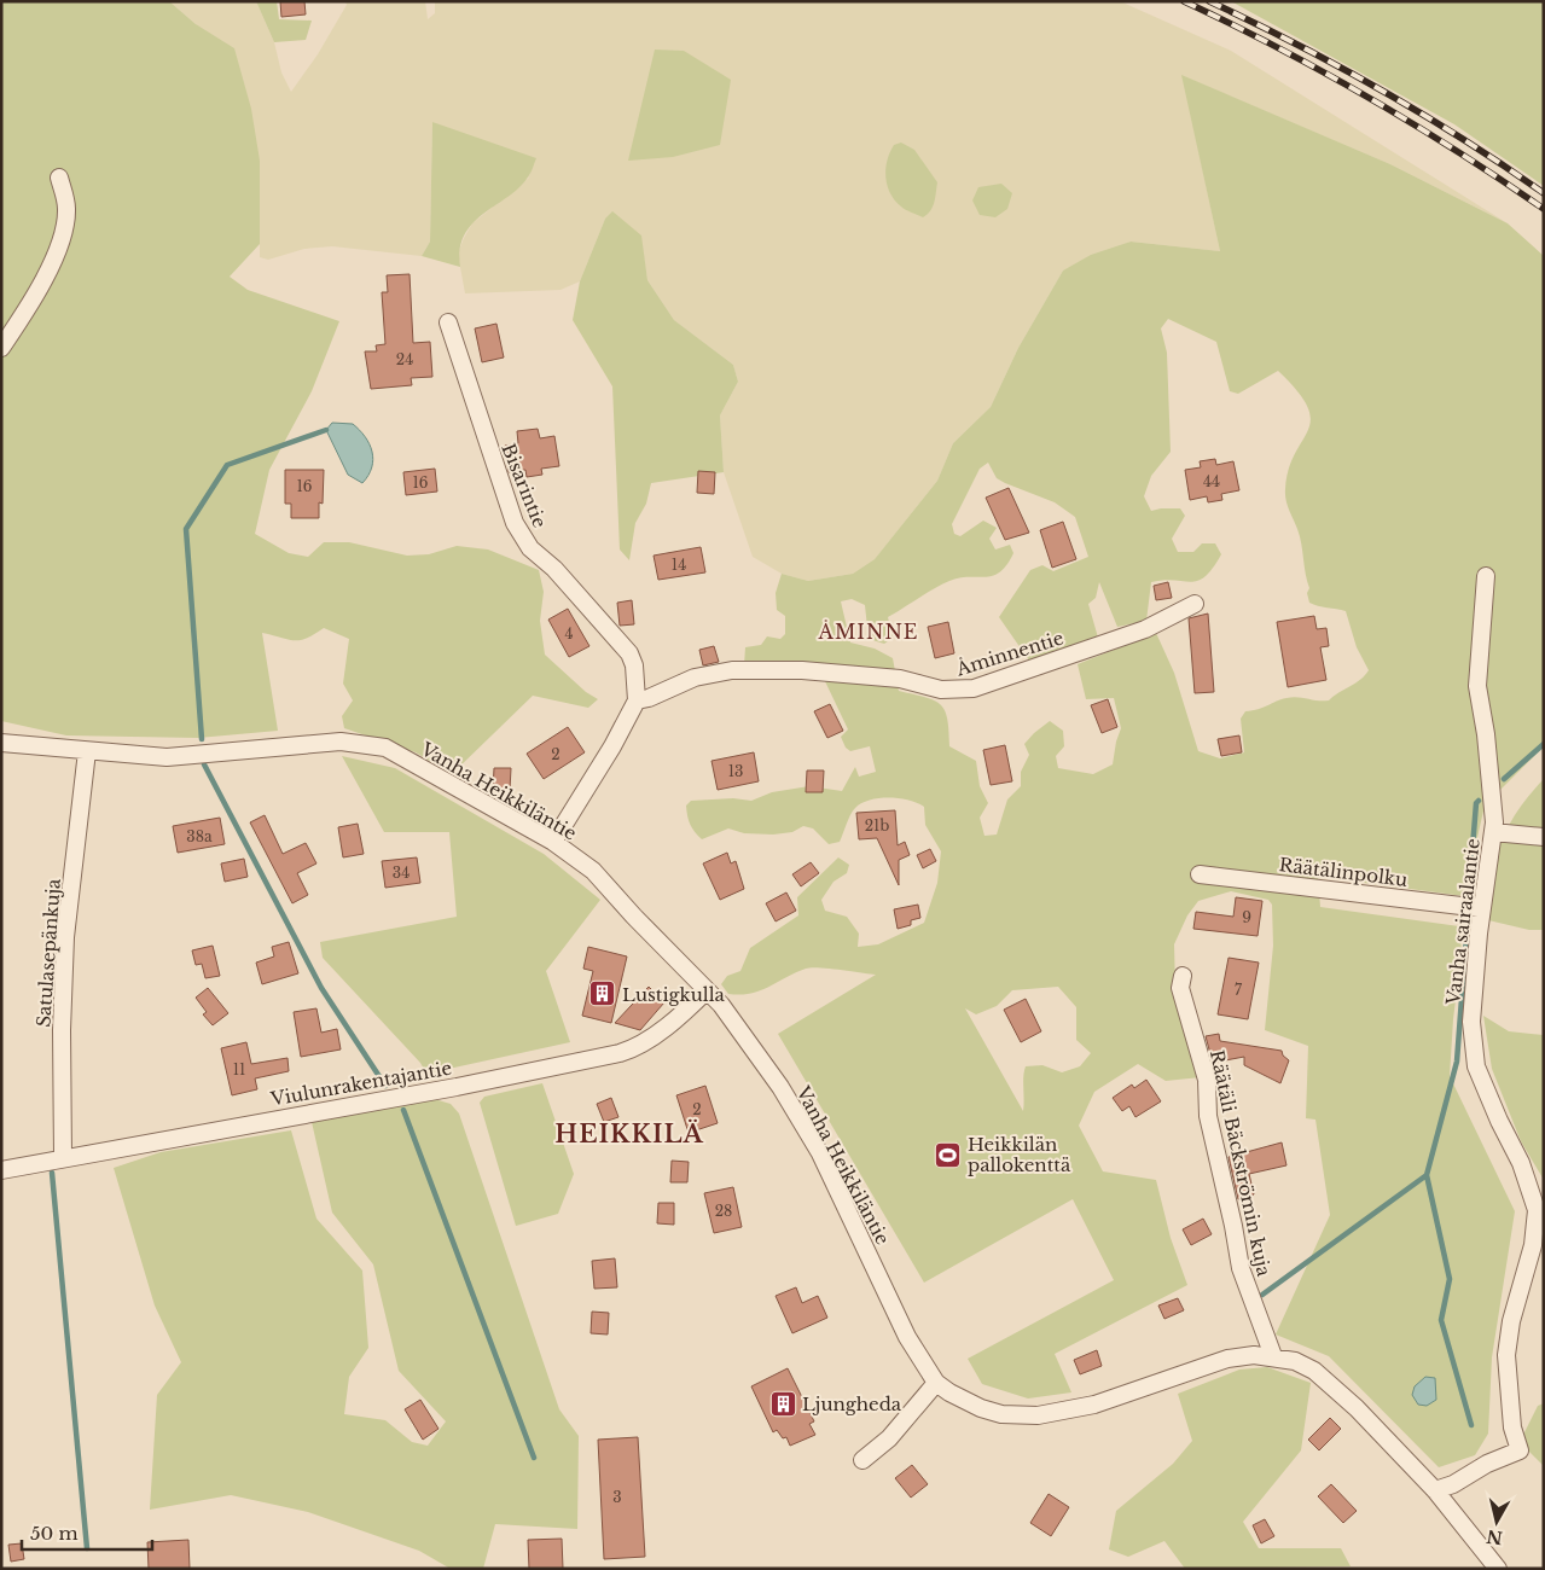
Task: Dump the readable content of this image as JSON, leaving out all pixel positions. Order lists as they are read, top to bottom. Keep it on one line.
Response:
{"streets":{"street":["Bisarintie","Åminnentie","Vanha Heikkiläntie","Räätälinpolku","Vanha sairaalantie","Satulasepänkuja","Viulunrakentajantie","Räätäli Bäckströmin kuja"]},"crossings":[["Bisarintie","Åminnentie"],["Vanha Heikkiläntie","Vanha sairaalantie"],["Vanha Heikkiläntie","Satulasepänkuja"],["Vanha Heikkiläntie","Viulunrakentajantie"],["Vanha Heikkiläntie","Räätäli Bäckströmin kuja"],["Räätälinpolku","Vanha sairaalantie"],["Satulasepänkuja","Viulunrakentajantie"]],"districts":["ÅMINNE","HEIKKILÄ"],"places":{"building":["Lustigkulla","Ljungheda"],"sports":["Heikkilän pallokenttä"]},"house_numbers":["24","44","16","16","14","4","2","13","21b","38a","34","9","7","11","2","28","3"],"scale_bar":"50 m","north":"bottom"}
